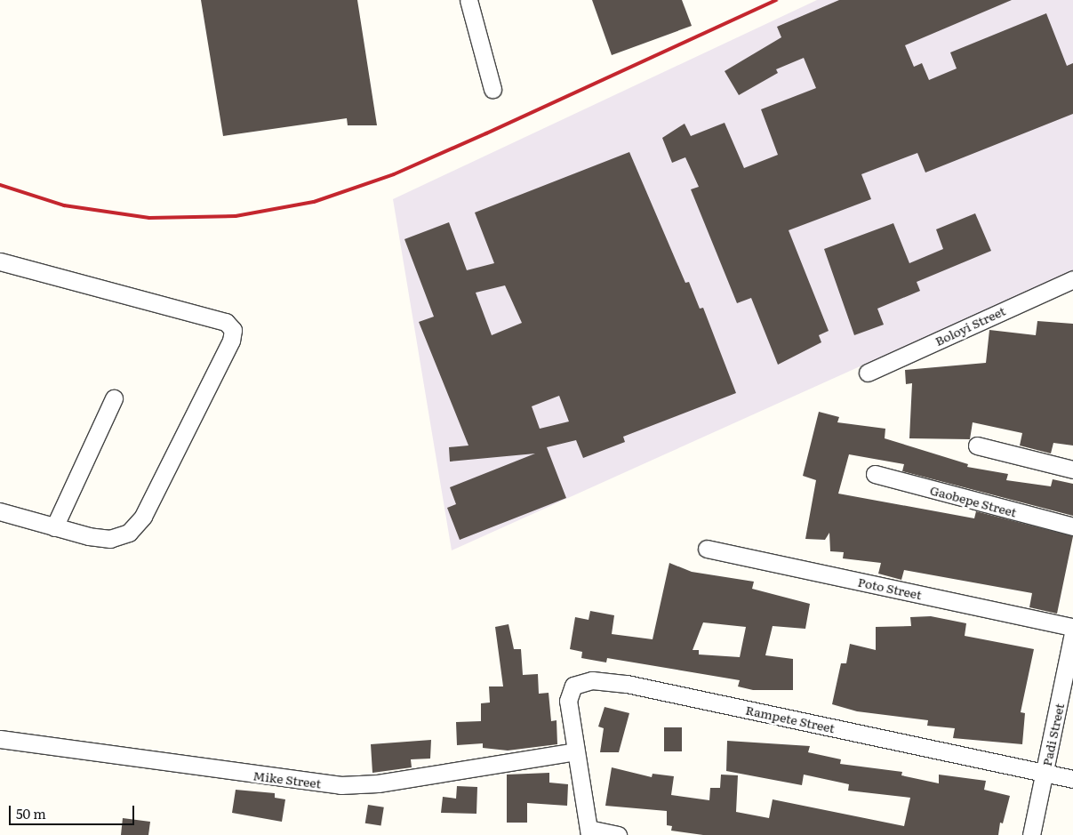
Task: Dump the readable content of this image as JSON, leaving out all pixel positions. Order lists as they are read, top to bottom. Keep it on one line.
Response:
{"streets":{"street":["Boloyi Street","Gaobepe Street","Poto Street","Rampete Street","Padi Street","Mike Street"]},"crossings":[["Rampete Street","Padi Street"],["Rampete Street","Mike Street"]],"scale_bar":"50 m"}
